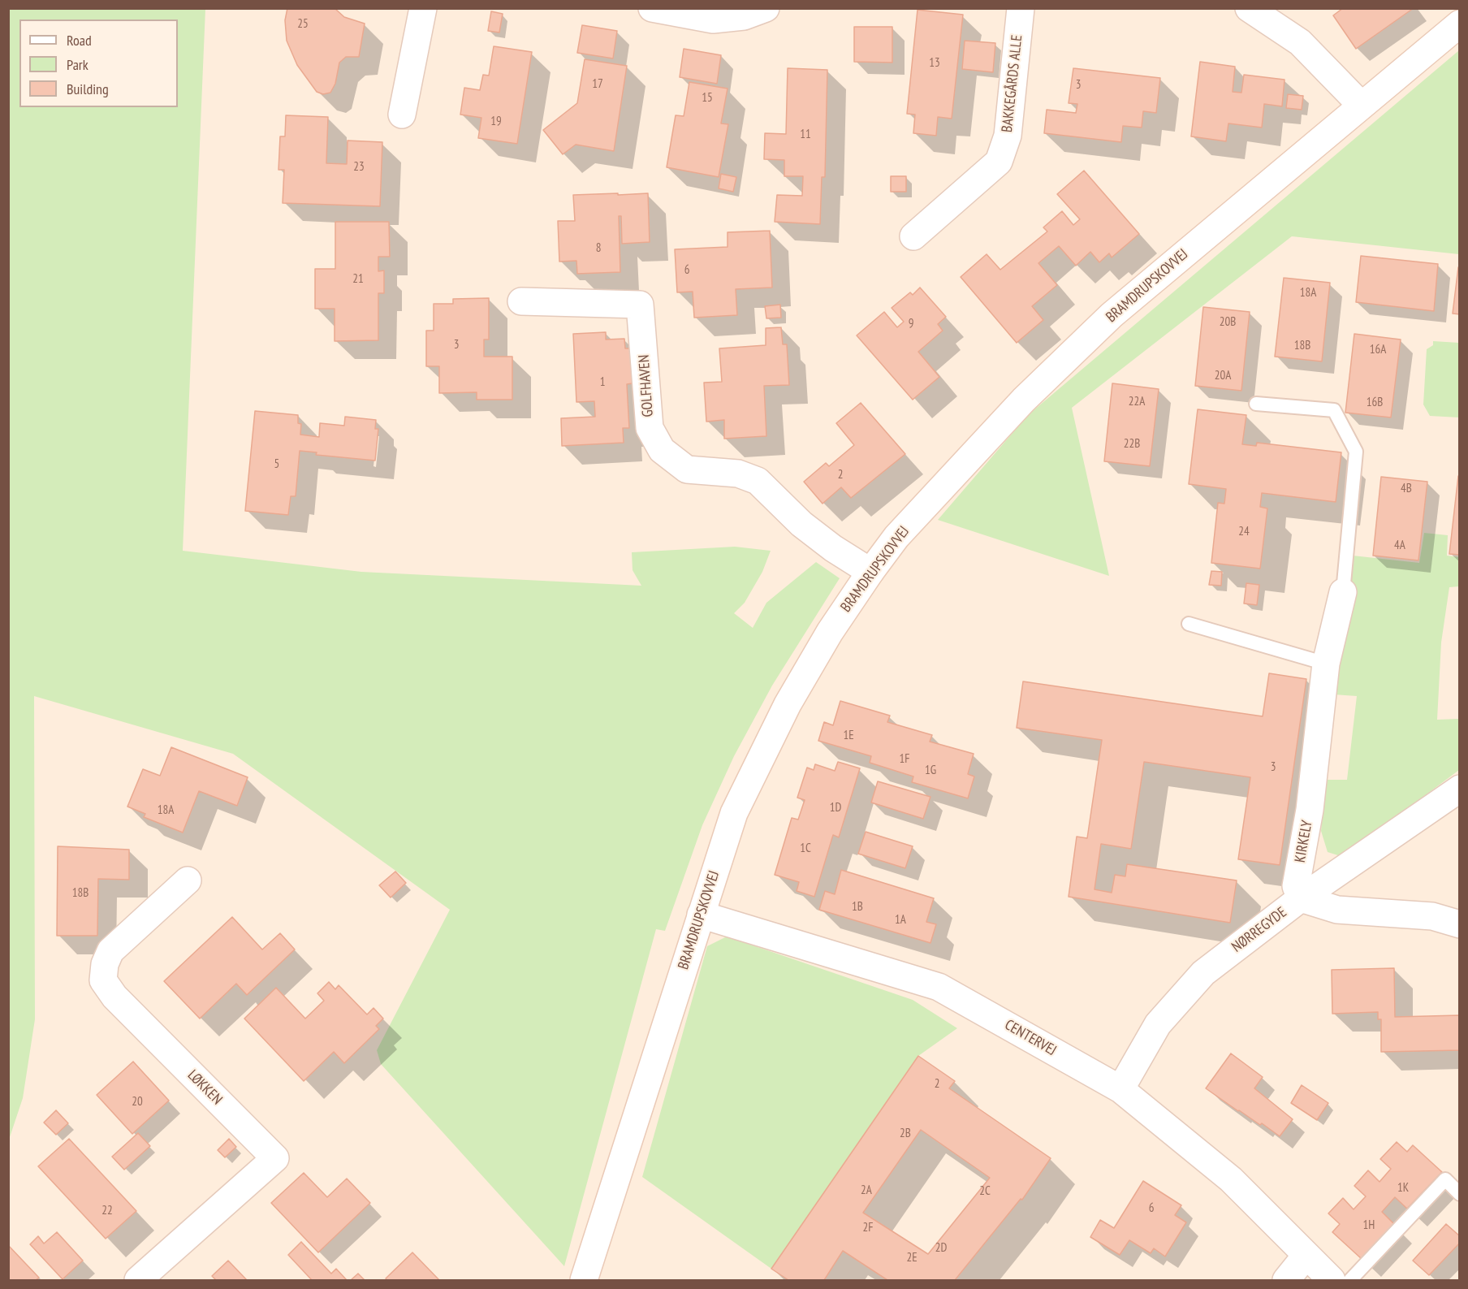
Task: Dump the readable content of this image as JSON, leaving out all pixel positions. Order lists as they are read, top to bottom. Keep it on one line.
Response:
{"streets":{"street":["BAKKEGÅRDS ALLE","BRAMDRUPSKOVVEJ","GOLFHAVEN","KIRKELY","NØRREGYDE","CENTERVEJ","LØKKEN"]},"crossings":[["BRAMDRUPSKOVVEJ","GOLFHAVEN"],["BRAMDRUPSKOVVEJ","CENTERVEJ"],["KIRKELY","NØRREGYDE"],["NØRREGYDE","CENTERVEJ"]],"house_numbers":["25","13","17","3","15","19","11","23","8","6","21","18A","20B","9","3","18B","16A","20A","1","22A","16B","22B","5","2","4B","24","4A","1E","1F","3","1G","1D","18A","1C","18B","1B","1A","2","20","2B","1K","2A","2C","6","22","1H","2F","2D","2E"],"legend":["Road","Park","Building"]}
